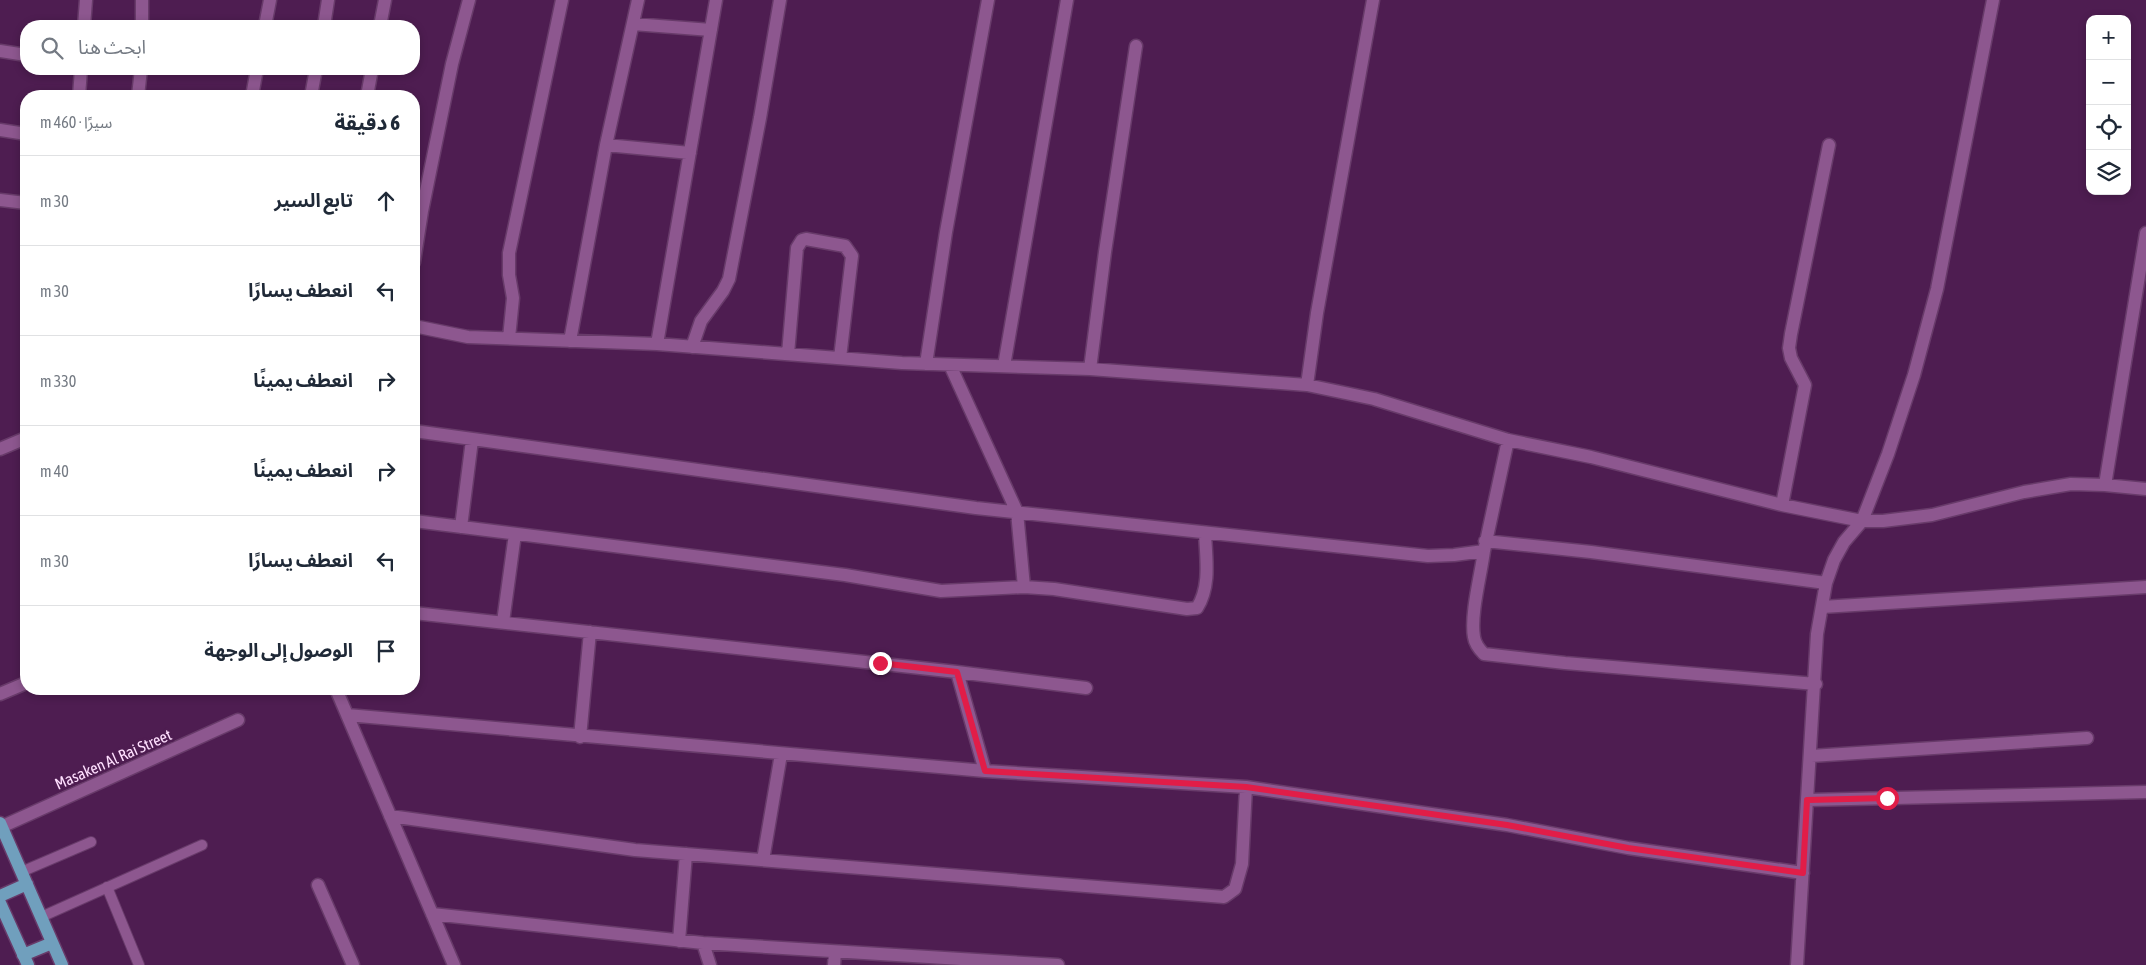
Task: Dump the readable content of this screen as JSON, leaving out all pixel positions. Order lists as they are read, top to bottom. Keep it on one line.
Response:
{"streets":{"street":["Masaken Al Rai Street"]},"page":{"map_buttons":["+","−"],"search":"ابحث هنا","heading":["6 دقيقة","سيرًا · 460 m"],"list":[["تابع السير","30 m"],["انعطف يسارًا","30 m"],["انعطف يمينًا","330 m"],["انعطف يمينًا","40 m"],["انعطف يسارًا","30 m"],"الوصول إلى الوجهة"]}}
